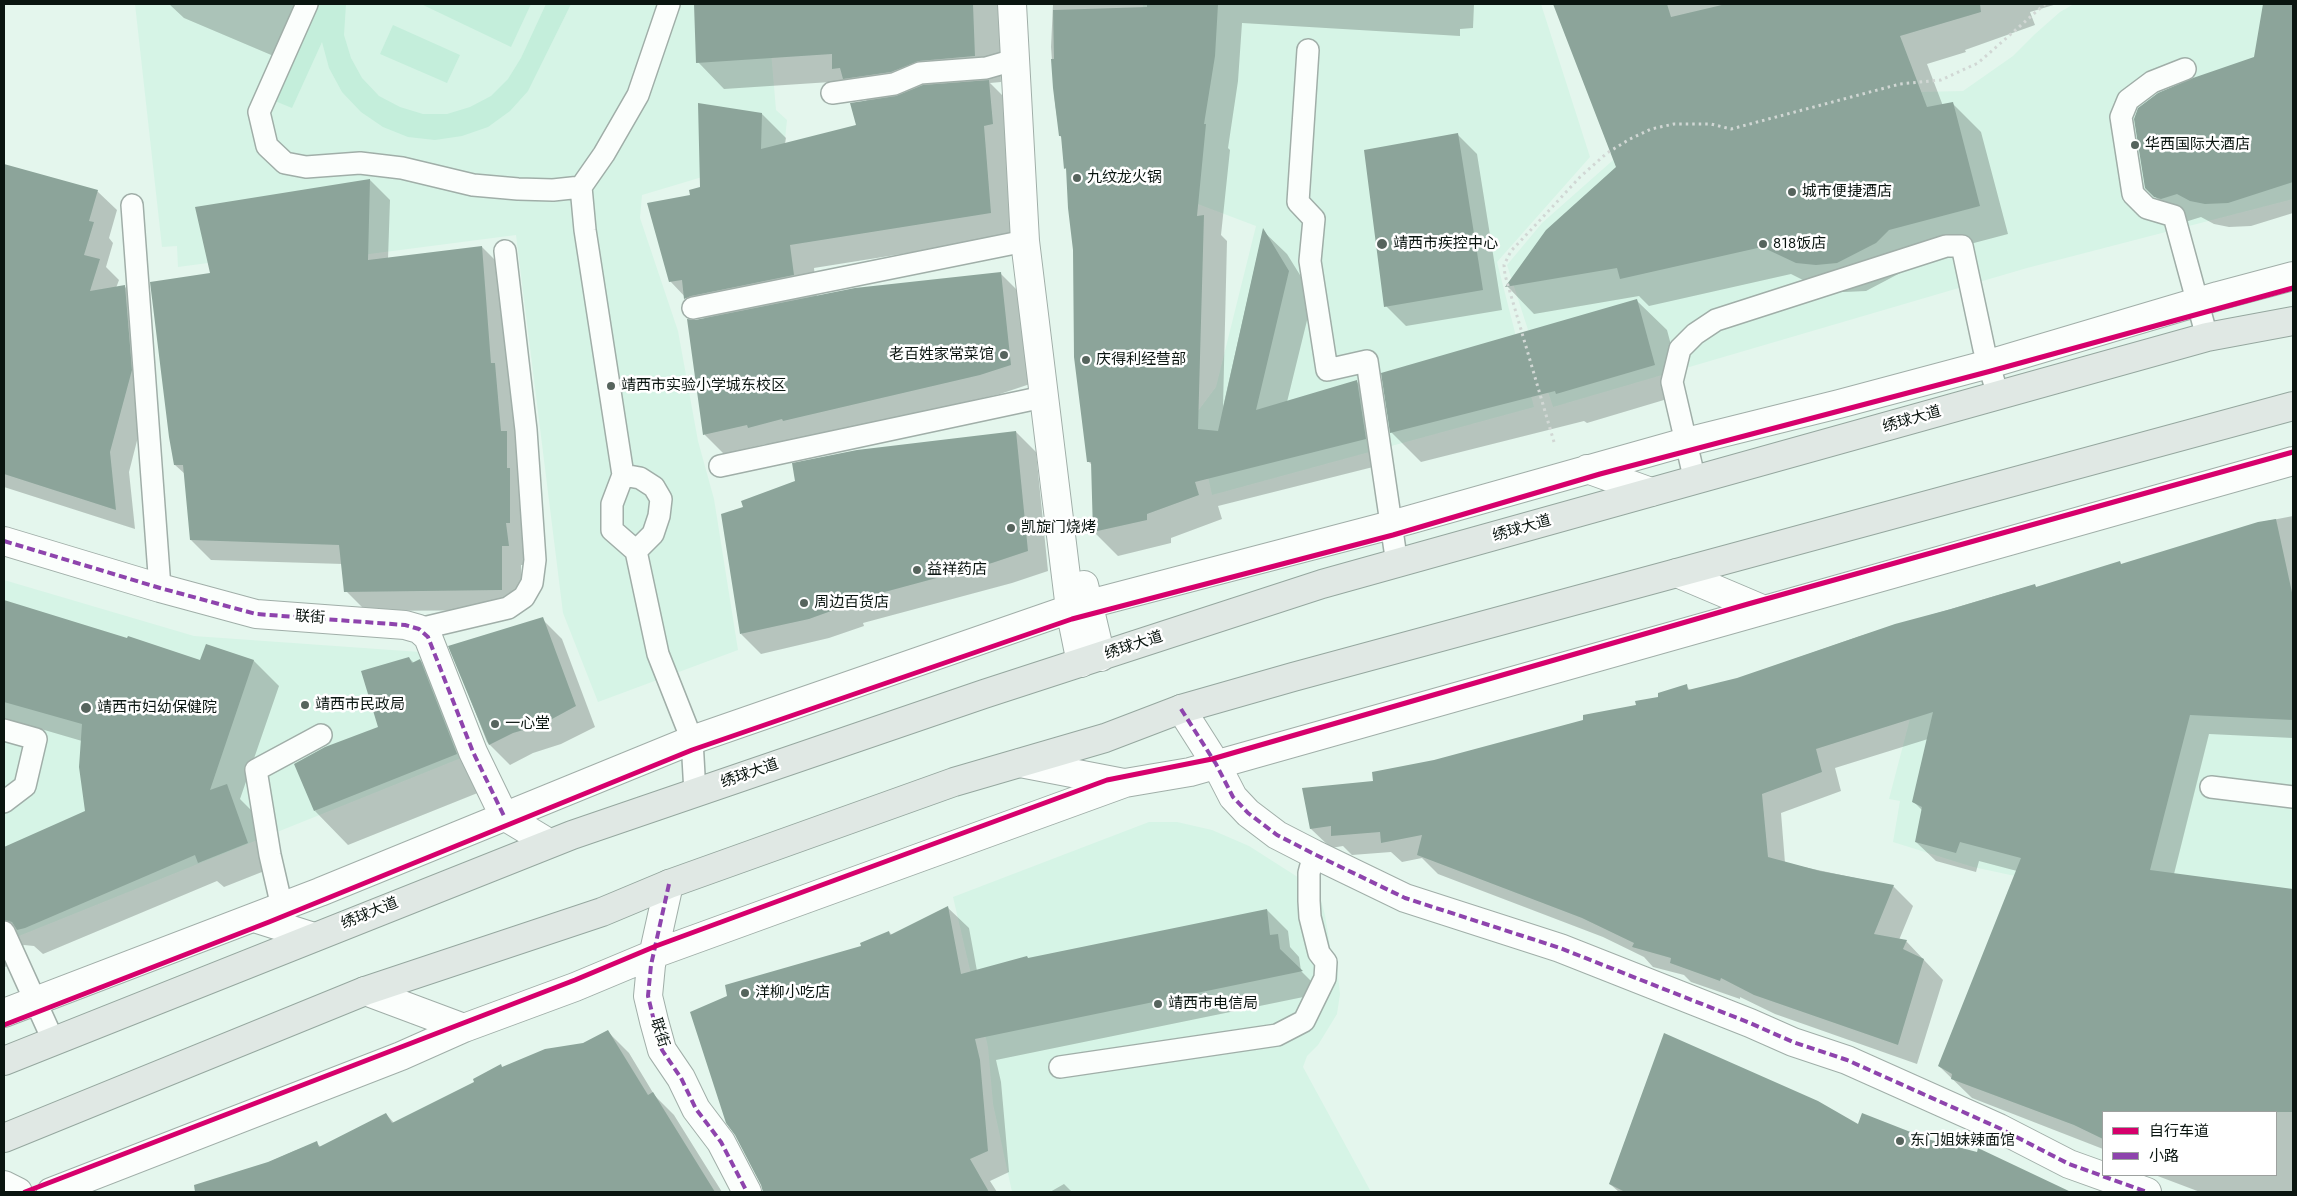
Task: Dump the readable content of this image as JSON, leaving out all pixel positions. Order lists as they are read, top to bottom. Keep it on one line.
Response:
{"streets":{"main road":["绣球大道"],"street":["联街"]},"places":["华西国际大酒店","九纹龙火锅","城市便捷酒店","靖西市疾控中心","818饭店","老百姓家常菜馆","庆得利经营部","靖西市实验小学城东校区","凯旋门烧烤","益祥药店","周边百货店","靖西市民政局","靖西市妇幼保健院","一心堂","洋柳小吃店","靖西市电信局","东门姐妹辣面馆"],"legend":["自行车道","小路"]}
